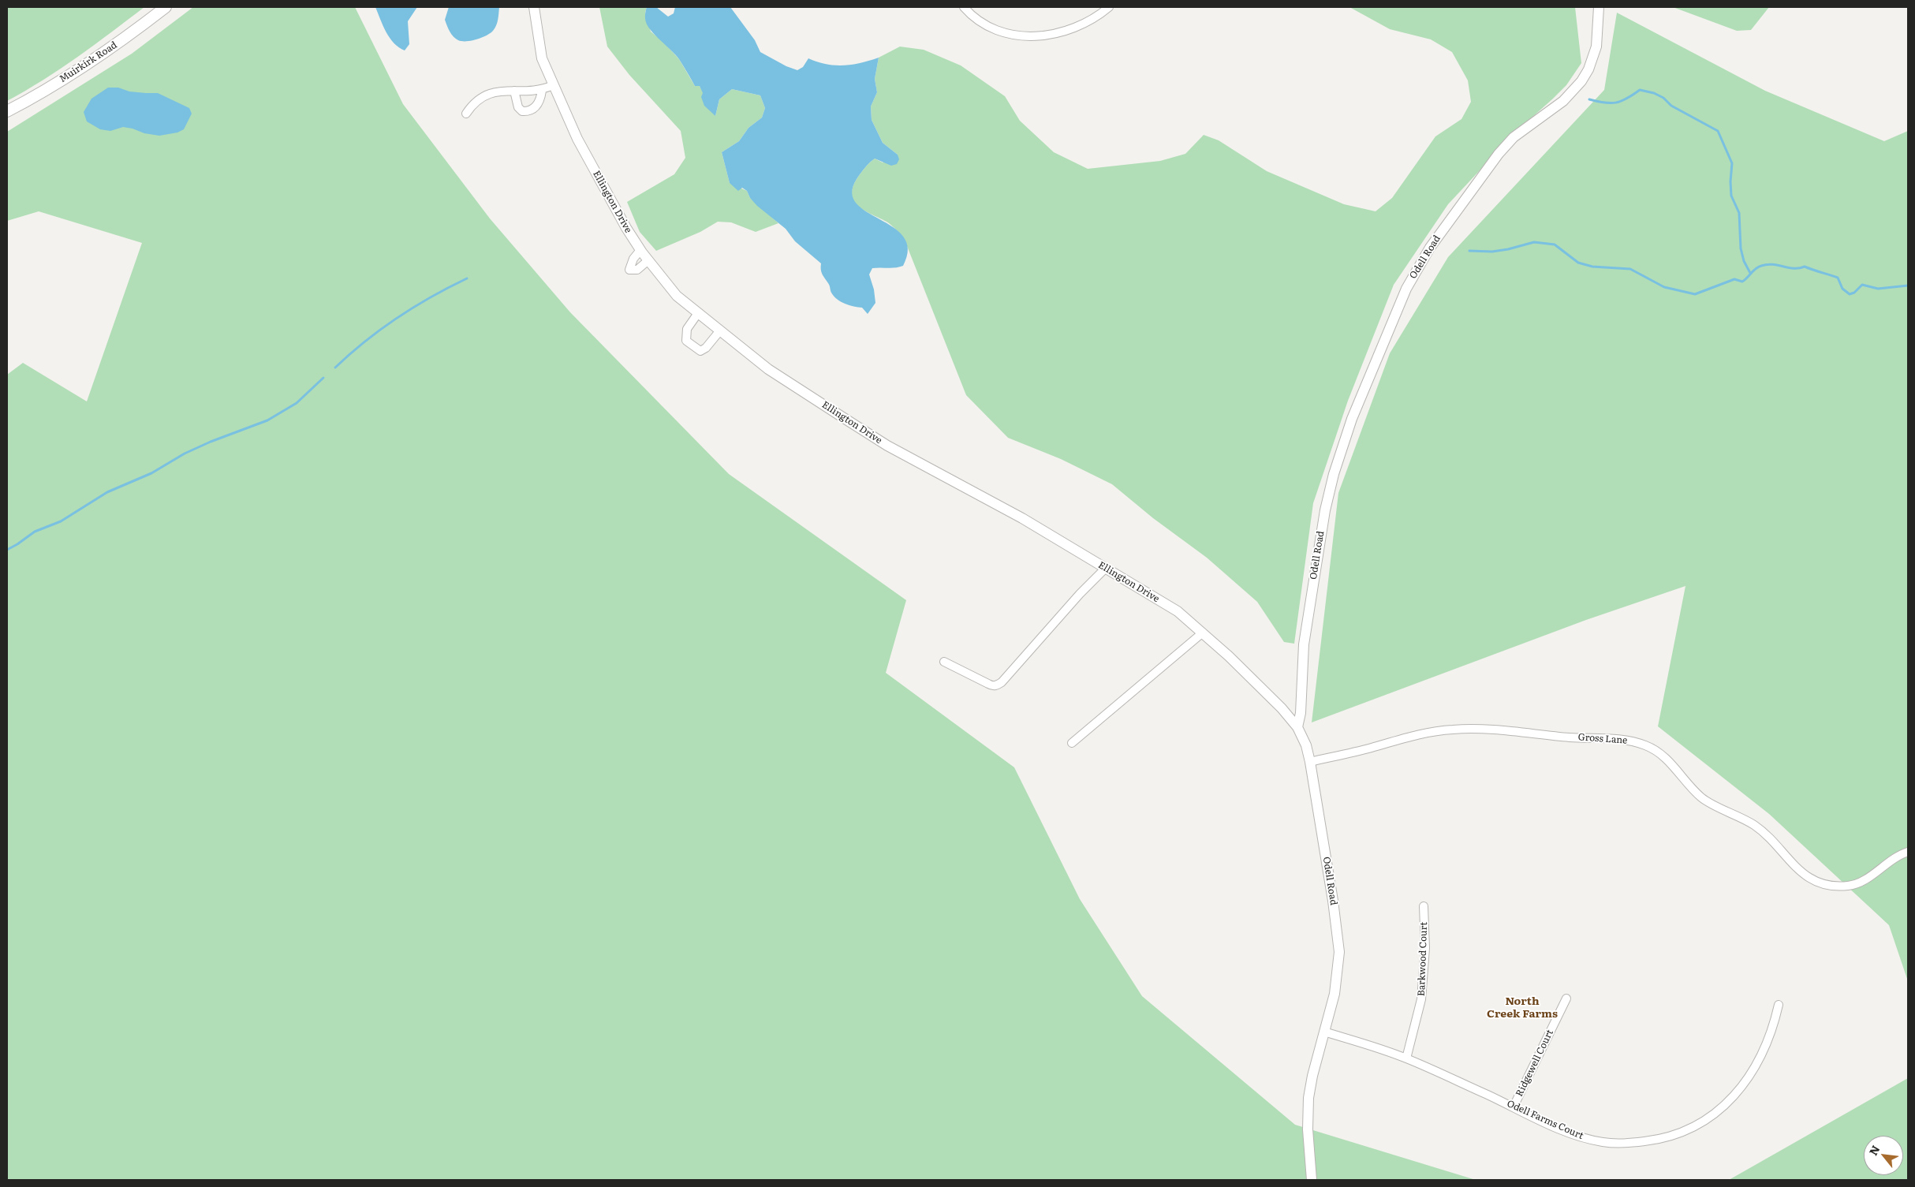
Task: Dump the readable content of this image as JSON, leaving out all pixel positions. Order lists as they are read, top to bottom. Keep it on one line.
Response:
{"streets":{"main road":["Muirkirk Road"],"street":["Ellington Drive","Odell Road","Gross Lane","Barkwood Court","Ridgewell Court","Odell Farms Court"]},"crossings":[["Ellington Drive","Odell Road"],["Odell Road","Gross Lane"],["Odell Road","Odell Farms Court"],["Barkwood Court","Odell Farms Court"],["Ridgewell Court","Odell Farms Court"]],"districts":["North Creek Farms"],"north":"top left"}
